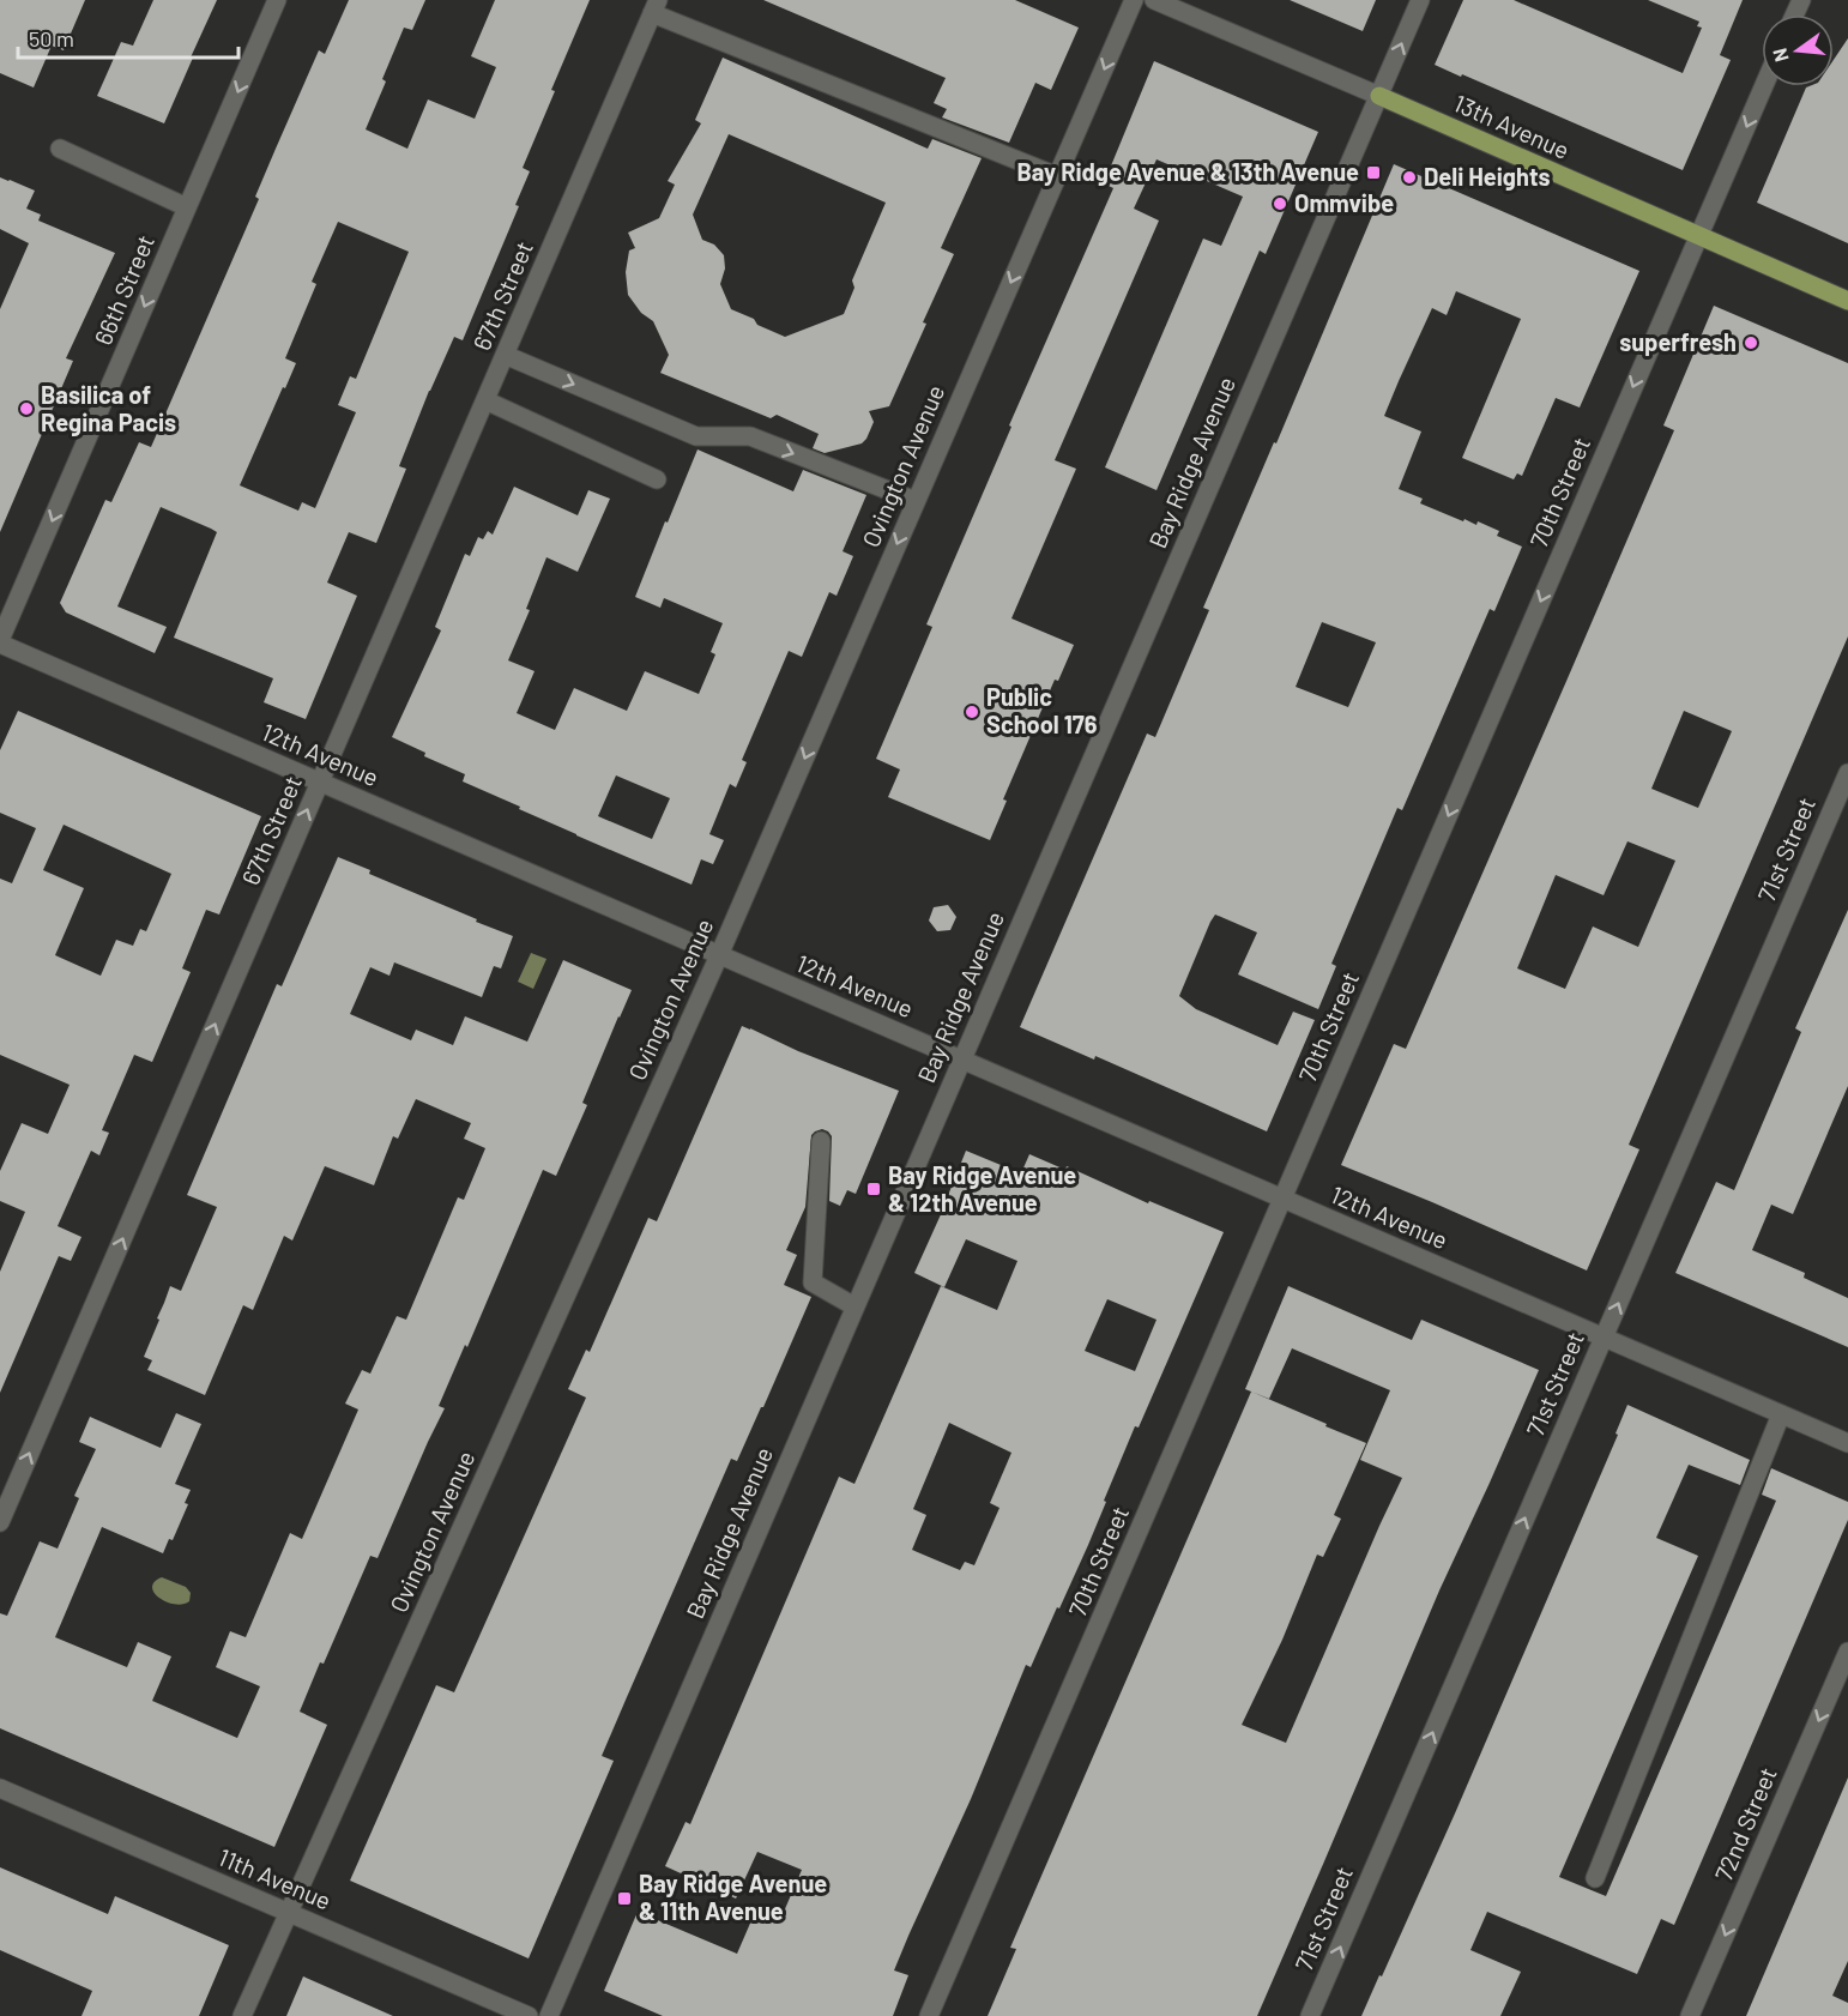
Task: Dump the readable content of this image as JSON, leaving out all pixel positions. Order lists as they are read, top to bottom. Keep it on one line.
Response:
{"streets":{"main road":["13th Avenue"],"street":["66th Street","67th Street","Bay Ridge Avenue","Ovington Avenue","70th Street","12th Avenue","71st Street","72nd Street","11th Avenue"]},"crossings":[["13th Avenue","Bay Ridge Avenue"],["13th Avenue","70th Street"],["66th Street","12th Avenue"],["67th Street","12th Avenue"],["Bay Ridge Avenue","12th Avenue"],["Ovington Avenue","12th Avenue"],["Ovington Avenue","11th Avenue"],["70th Street","12th Avenue"],["12th Avenue","71st Street"]],"one_way":["66th Street","67th Street","Ovington Avenue","70th Street","71st Street"],"places":{"transit":["Bay Ridge Avenue & 13th Avenue","Bay Ridge Avenue & 12th Avenue","Bay Ridge Avenue & 11th Avenue"],"other":["Deli Heights","Ommvibe","superfresh","Basilica of Regina Pacis","Public School 176"]},"scale_bar":"50 m","north":"left"}
